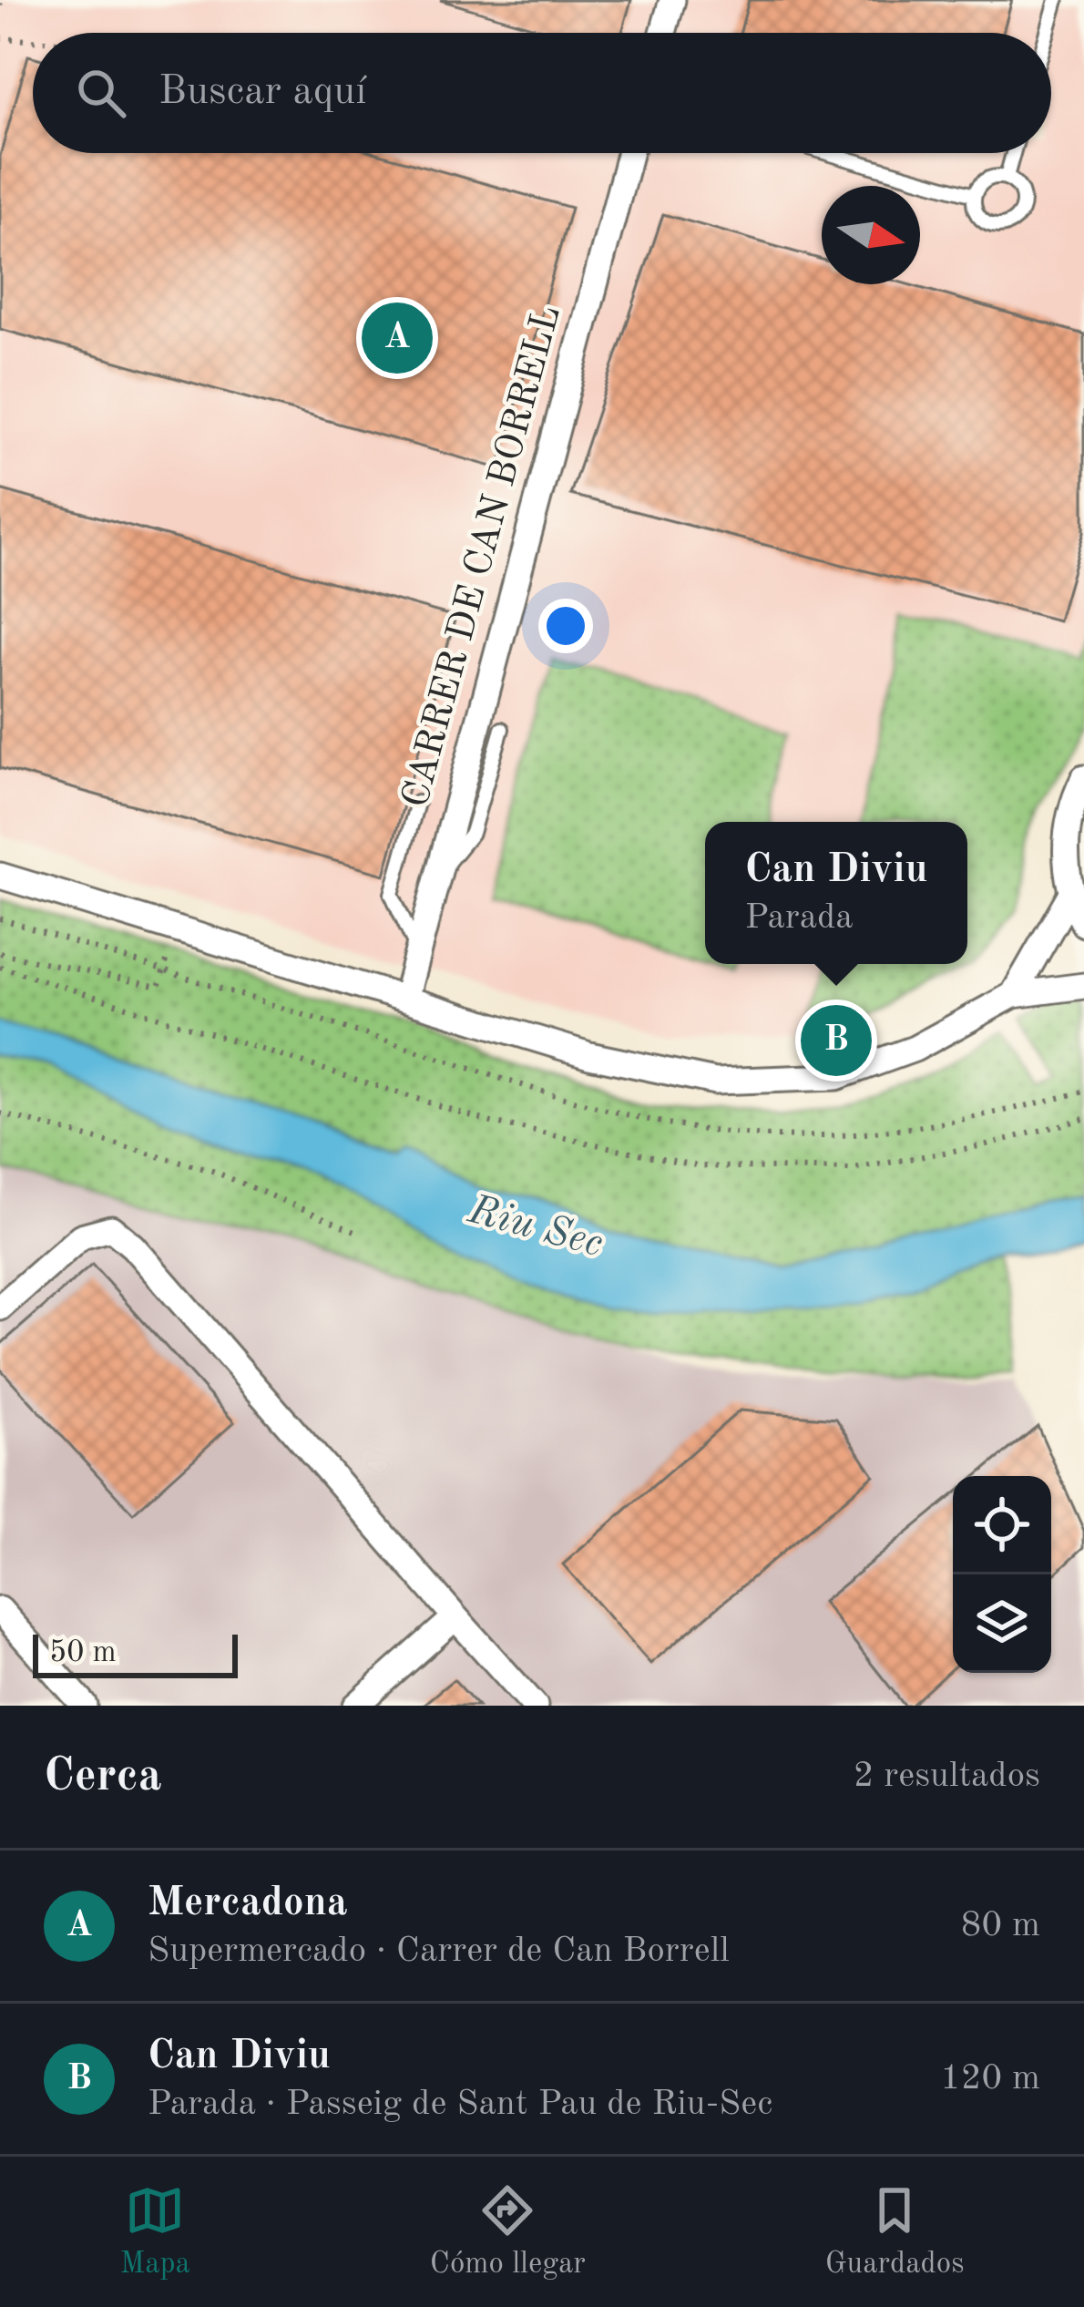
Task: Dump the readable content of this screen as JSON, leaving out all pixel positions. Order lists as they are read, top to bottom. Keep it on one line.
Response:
{"streets":{"street":["CARRER DE CAN BORRELL"]},"water":["Riu Sec"],"scale_bar":"50 m","north":"right","page":{"search":"Buscar aquí","pins":["A","B"],"popup":["Can Diviu","Parada"],"scale":"50 m","heading":["Cerca","2 resultados"],"list":[{"mark":"A","name":"Mercadona","note":"Supermercado · Carrer de Can Borrell","value":"80 m"},{"mark":"B","name":"Can Diviu","note":"Parada · Passeig de Sant Pau de Riu-Sec","value":"120 m"}],"nav":["Mapa","Cómo llegar","Guardados"]}}
